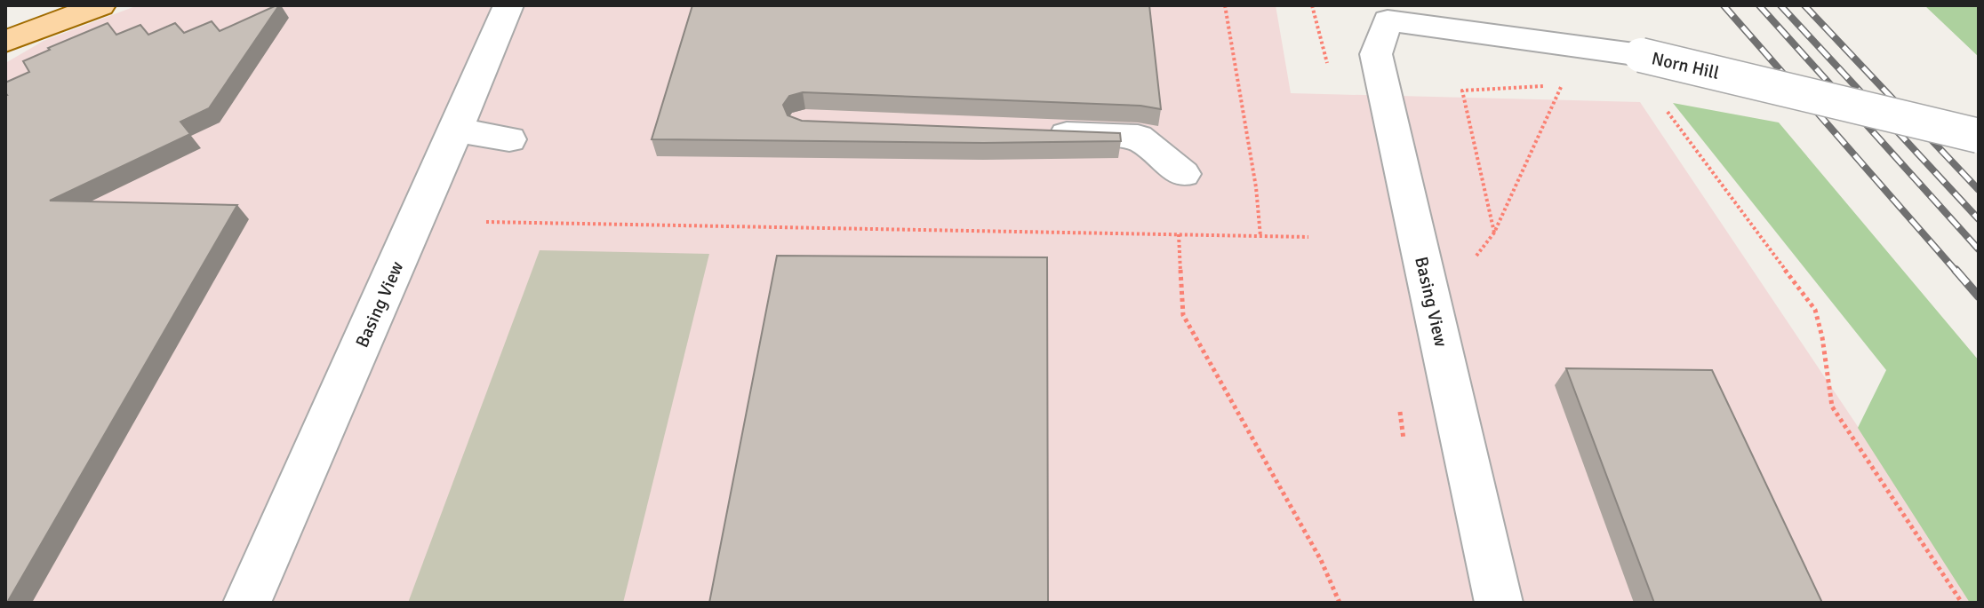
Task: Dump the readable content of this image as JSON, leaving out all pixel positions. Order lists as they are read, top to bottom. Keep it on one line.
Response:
{"streets":{"street":["Norn Hill","Basing View"]},"crossings":[["Norn Hill","Basing View"]]}
